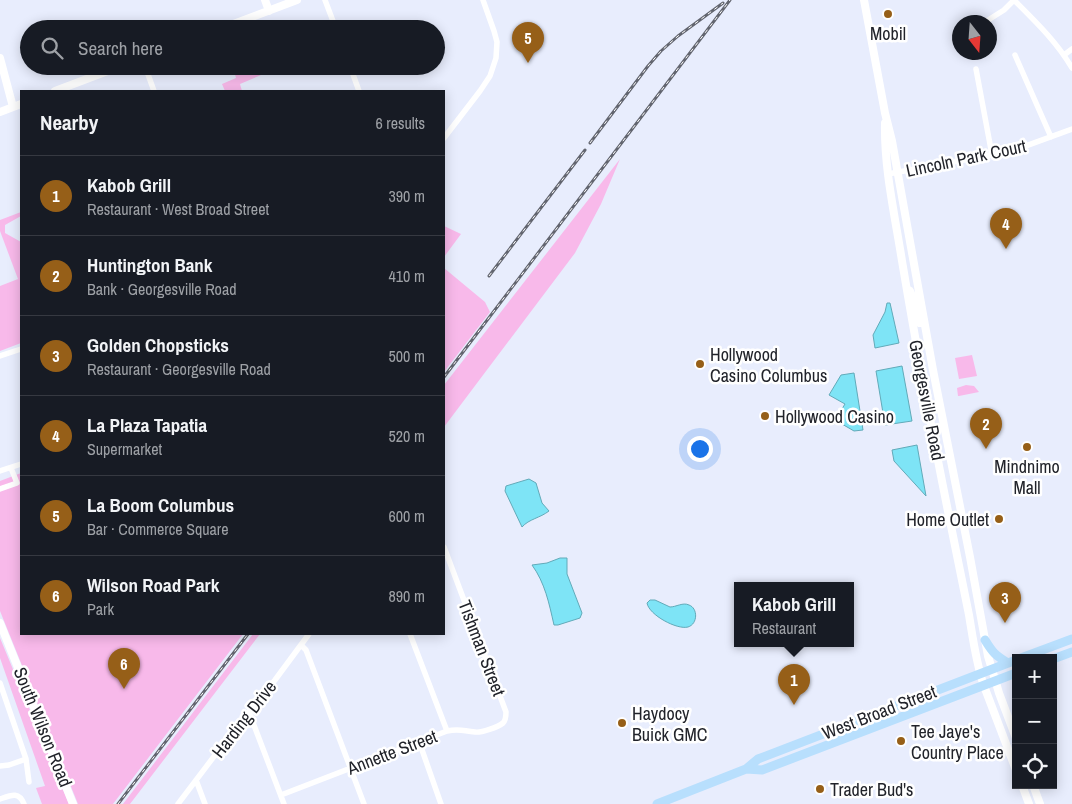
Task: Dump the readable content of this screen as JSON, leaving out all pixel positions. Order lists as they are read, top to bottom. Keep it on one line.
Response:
{"streets":{"main road":["Georgesville Road","West Broad Street","South Wilson Road"],"street":["Lincoln Park Court","Tishman Street","Harding Drive","Annette Street"]},"crossings":[["Lincoln Park Court","Georgesville Road"],["Georgesville Road","West Broad Street"],["Tishman Street","Annette Street"]],"places":["Mobil","Hollywood Casino Columbus","Hollywood Casino","Mindnimo Mall","Home Outlet","Haydocy Buick GMC","Tee Jaye's Country Place","Trader Bud's"],"north":"bottom","page":{"search":"Search here","pins":["5","4","2","3","6","1"],"heading":["Nearby","6 results"],"list":[{"mark":"1","name":"Kabob Grill","note":"Restaurant · West Broad Street","value":"390 m"},{"mark":"2","name":"Huntington Bank","note":"Bank · Georgesville Road","value":"410 m"},{"mark":"3","name":"Golden Chopsticks","note":"Restaurant · Georgesville Road","value":"500 m"},{"mark":"4","name":"La Plaza Tapatia","note":"Supermarket","value":"520 m"},{"mark":"5","name":"La Boom Columbus","note":"Bar · Commerce Square","value":"600 m"},{"mark":"6","name":"Wilson Road Park","note":"Park","value":"890 m"}],"popup":["Kabob Grill","Restaurant"],"map_buttons":["+","−"]}}
